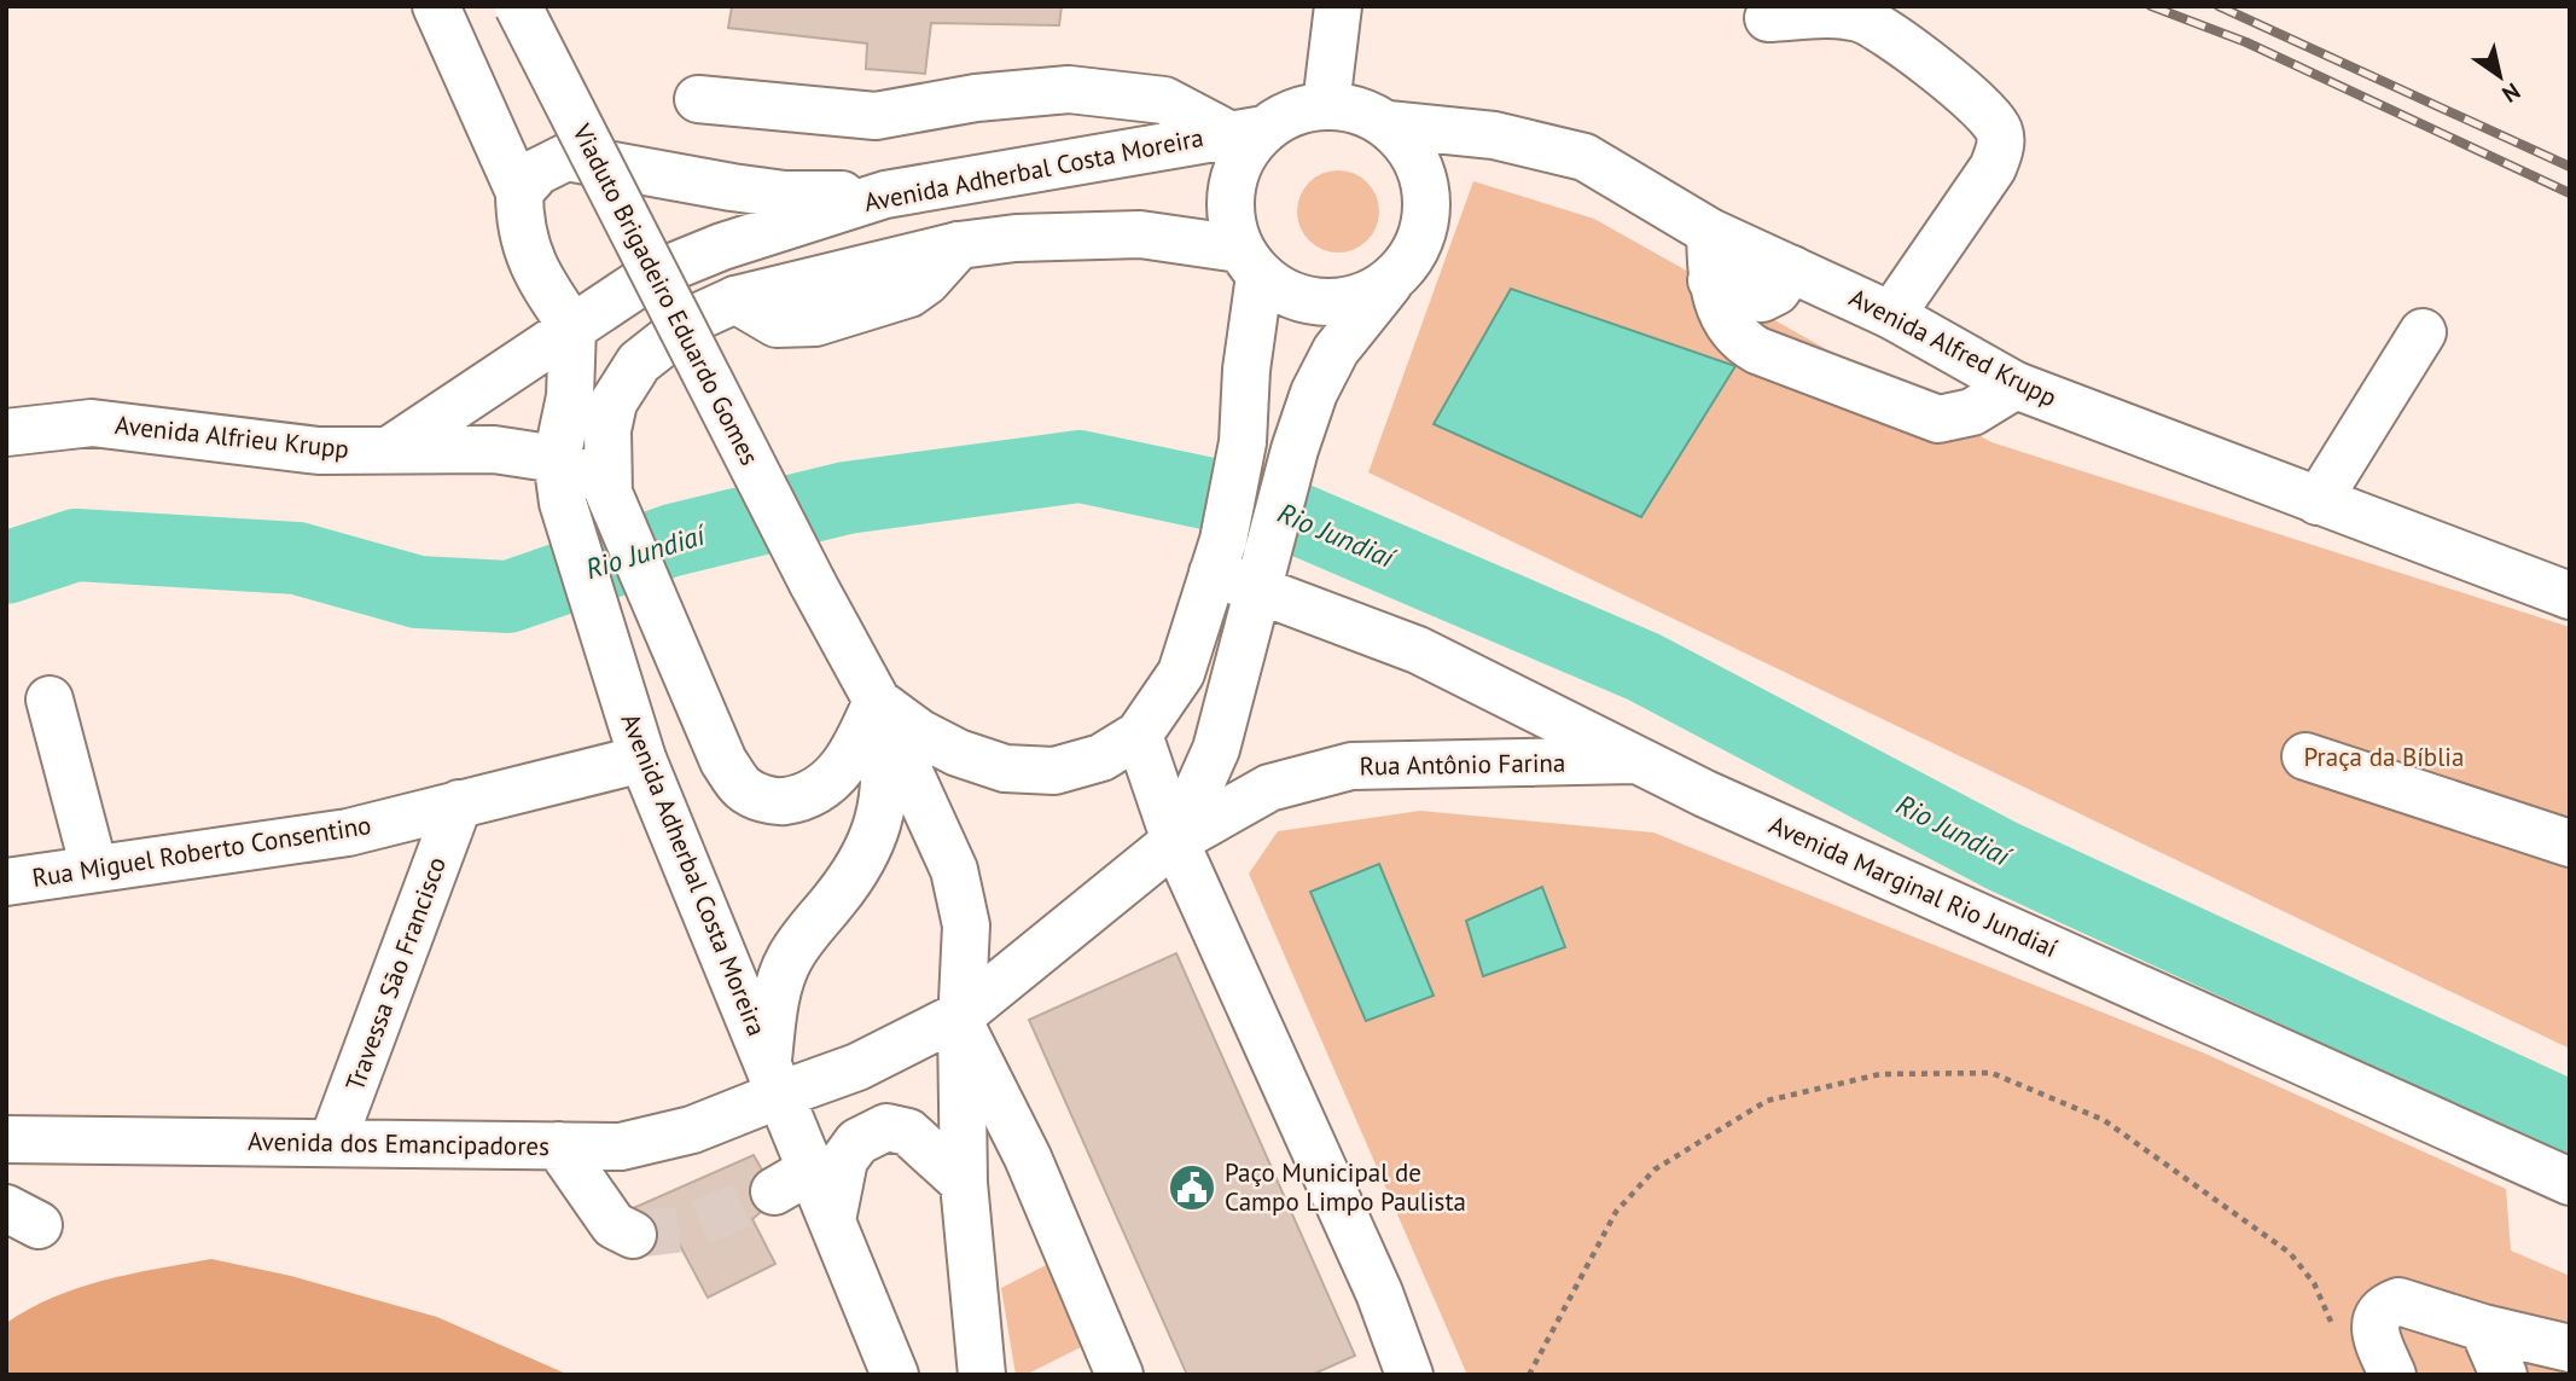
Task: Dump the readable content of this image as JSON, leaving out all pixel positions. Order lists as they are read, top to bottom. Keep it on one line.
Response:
{"streets":{"main road":["Avenida Adherbal Costa Moreira","Viaduto Brigadeiro Eduardo Gomes","Avenida Alfred Krupp","Avenida Alfrieu Krupp","Rua Antônio Farina","Rua Miguel Roberto Consentino","Avenida Marginal Rio Jundiaí","Travessa São Francisco","Avenida dos Emancipadores"]},"crossings":[["Avenida Adherbal Costa Moreira","Avenida Alfred Krupp"],["Avenida Adherbal Costa Moreira","Avenida Alfrieu Krupp"],["Avenida Adherbal Costa Moreira","Rua Miguel Roberto Consentino"],["Avenida Adherbal Costa Moreira","Avenida dos Emancipadores"],["Rua Antônio Farina","Avenida Marginal Rio Jundiaí"],["Rua Antônio Farina","Avenida dos Emancipadores"],["Rua Miguel Roberto Consentino","Travessa São Francisco"],["Travessa São Francisco","Avenida dos Emancipadores"]],"water":["Rio Jundiaí"],"parks":["Praça da Bíblia"],"places":{"public building":["Paço Municipal de Campo Limpo Paulista"]},"north":"bottom right"}
